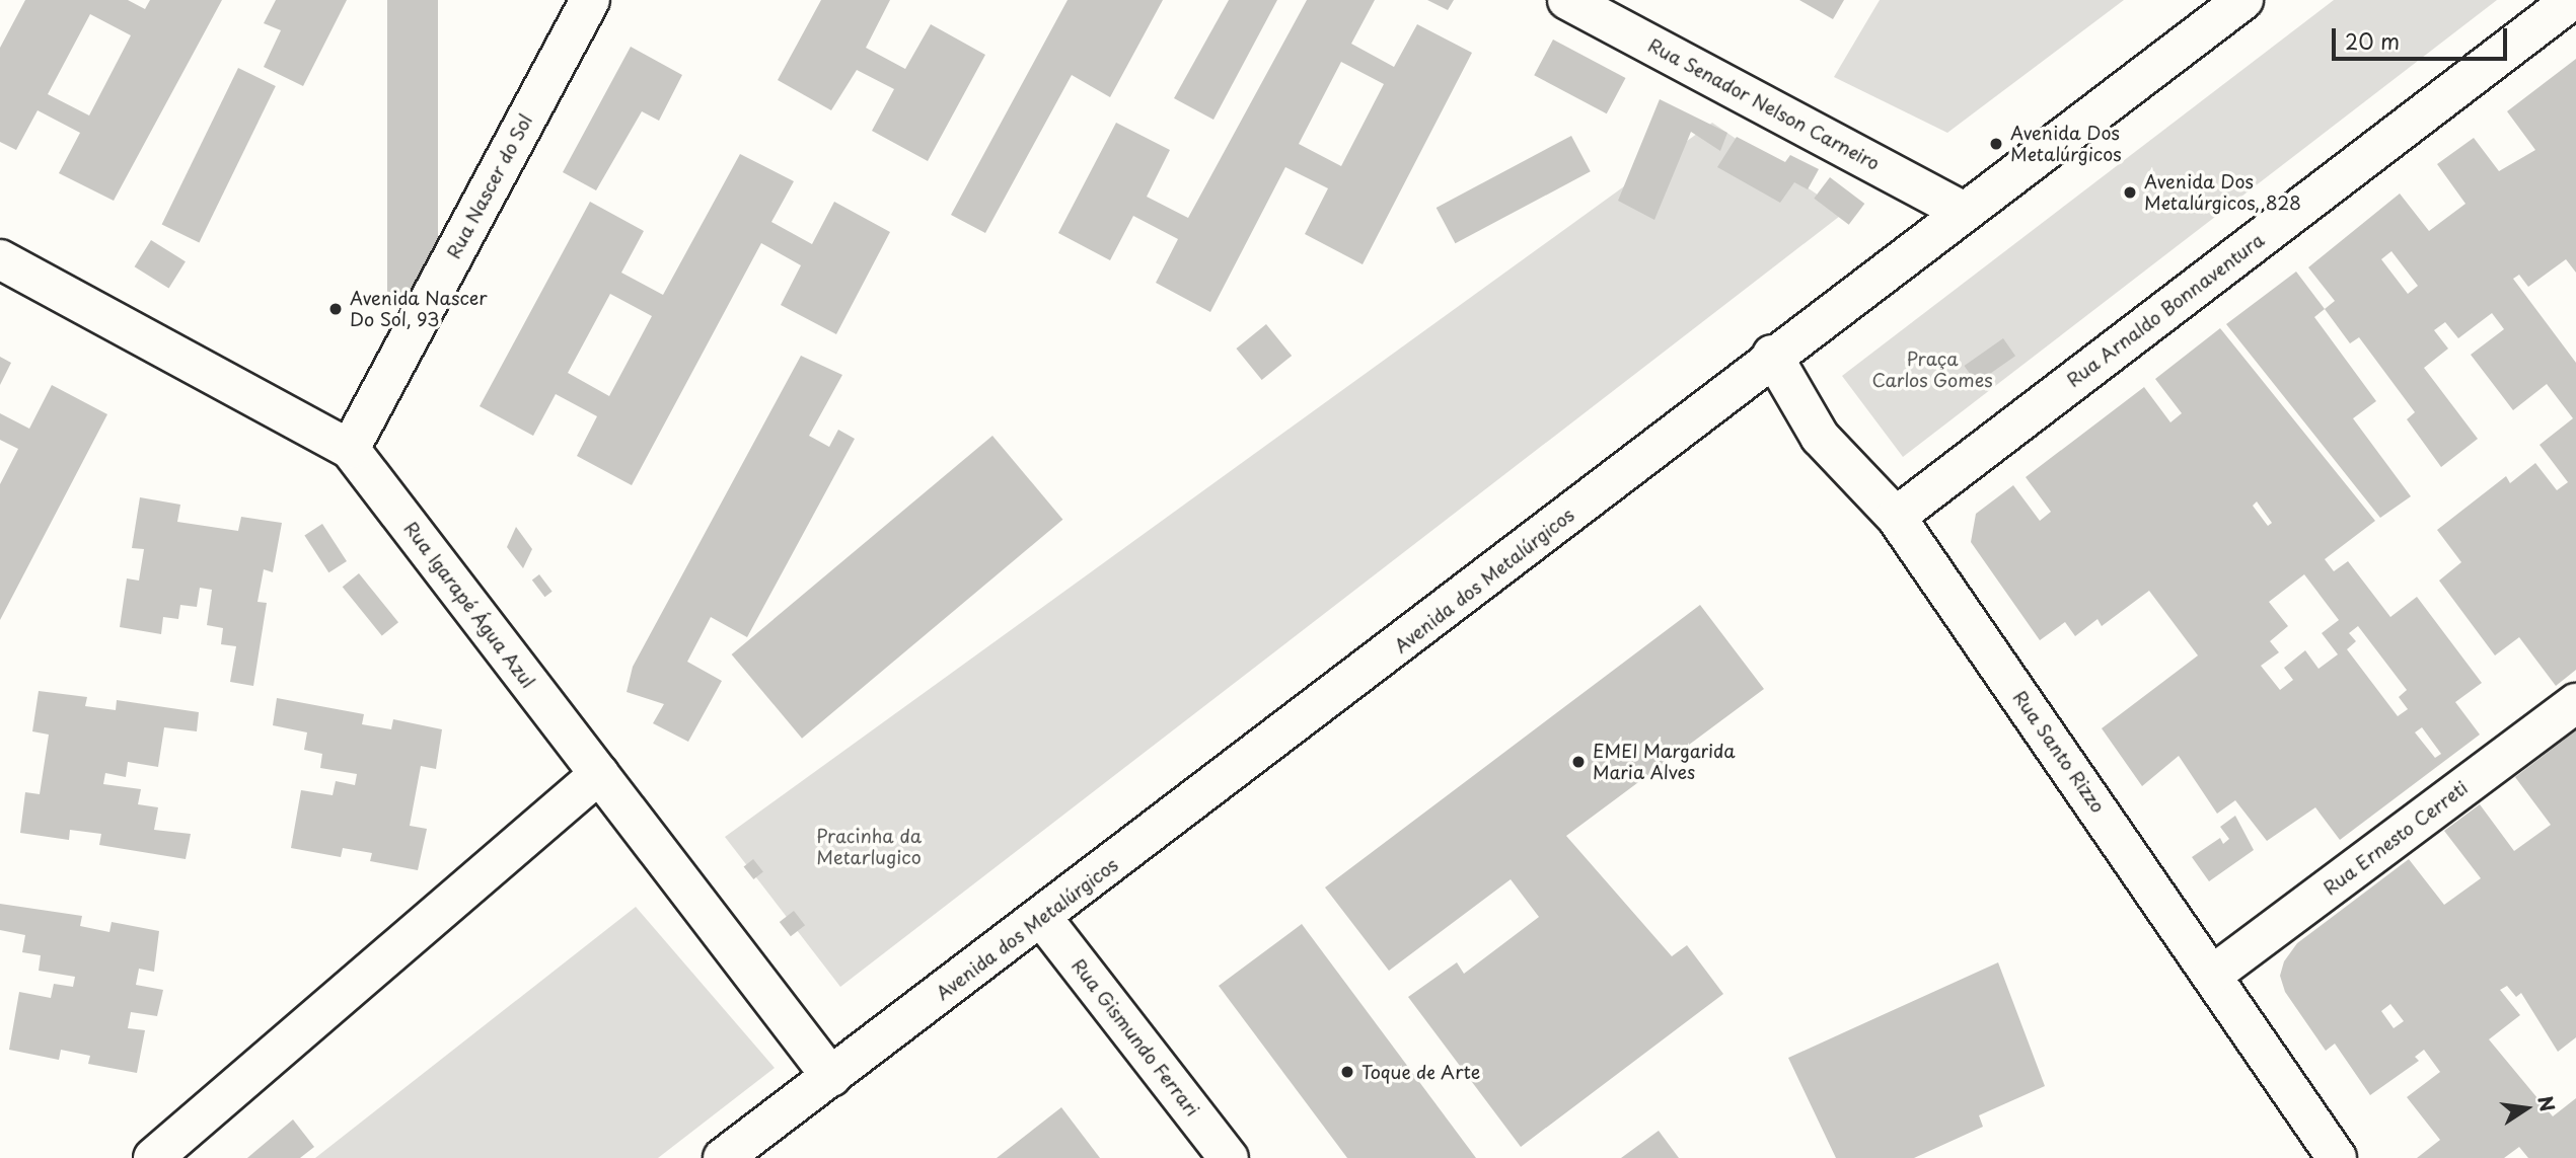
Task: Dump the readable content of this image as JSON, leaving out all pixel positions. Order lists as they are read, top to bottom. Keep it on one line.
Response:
{"streets":{"street":["Rua Senador Nelson Carneiro","Rua Nascer do Sol","Rua Arnaldo Bonnaventura","Avenida dos Metalúrgicos","Rua Igarapé Água Azul","Rua Santo Rizzo","Rua Ernesto Cerreti","Rua Gismundo Ferrari"]},"crossings":[["Rua Senador Nelson Carneiro","Avenida dos Metalúrgicos"],["Rua Nascer do Sol","Rua Igarapé Água Azul"],["Rua Arnaldo Bonnaventura","Rua Santo Rizzo"],["Avenida dos Metalúrgicos","Rua Igarapé Água Azul"],["Avenida dos Metalúrgicos","Rua Santo Rizzo"],["Avenida dos Metalúrgicos","Rua Gismundo Ferrari"],["Rua Santo Rizzo","Rua Ernesto Cerreti"]],"parks":["Praça Carlos Gomes","Pracinha da Metarlugico"],"places":["Avenida Dos Metalúrgicos","Avenida Dos Metalúrgicos, 828","Avenida Nascer Do Sol, 93","EMEI Margarida Maria Alves","Toque de Arte"],"scale_bar":"20 m","north":"right"}
